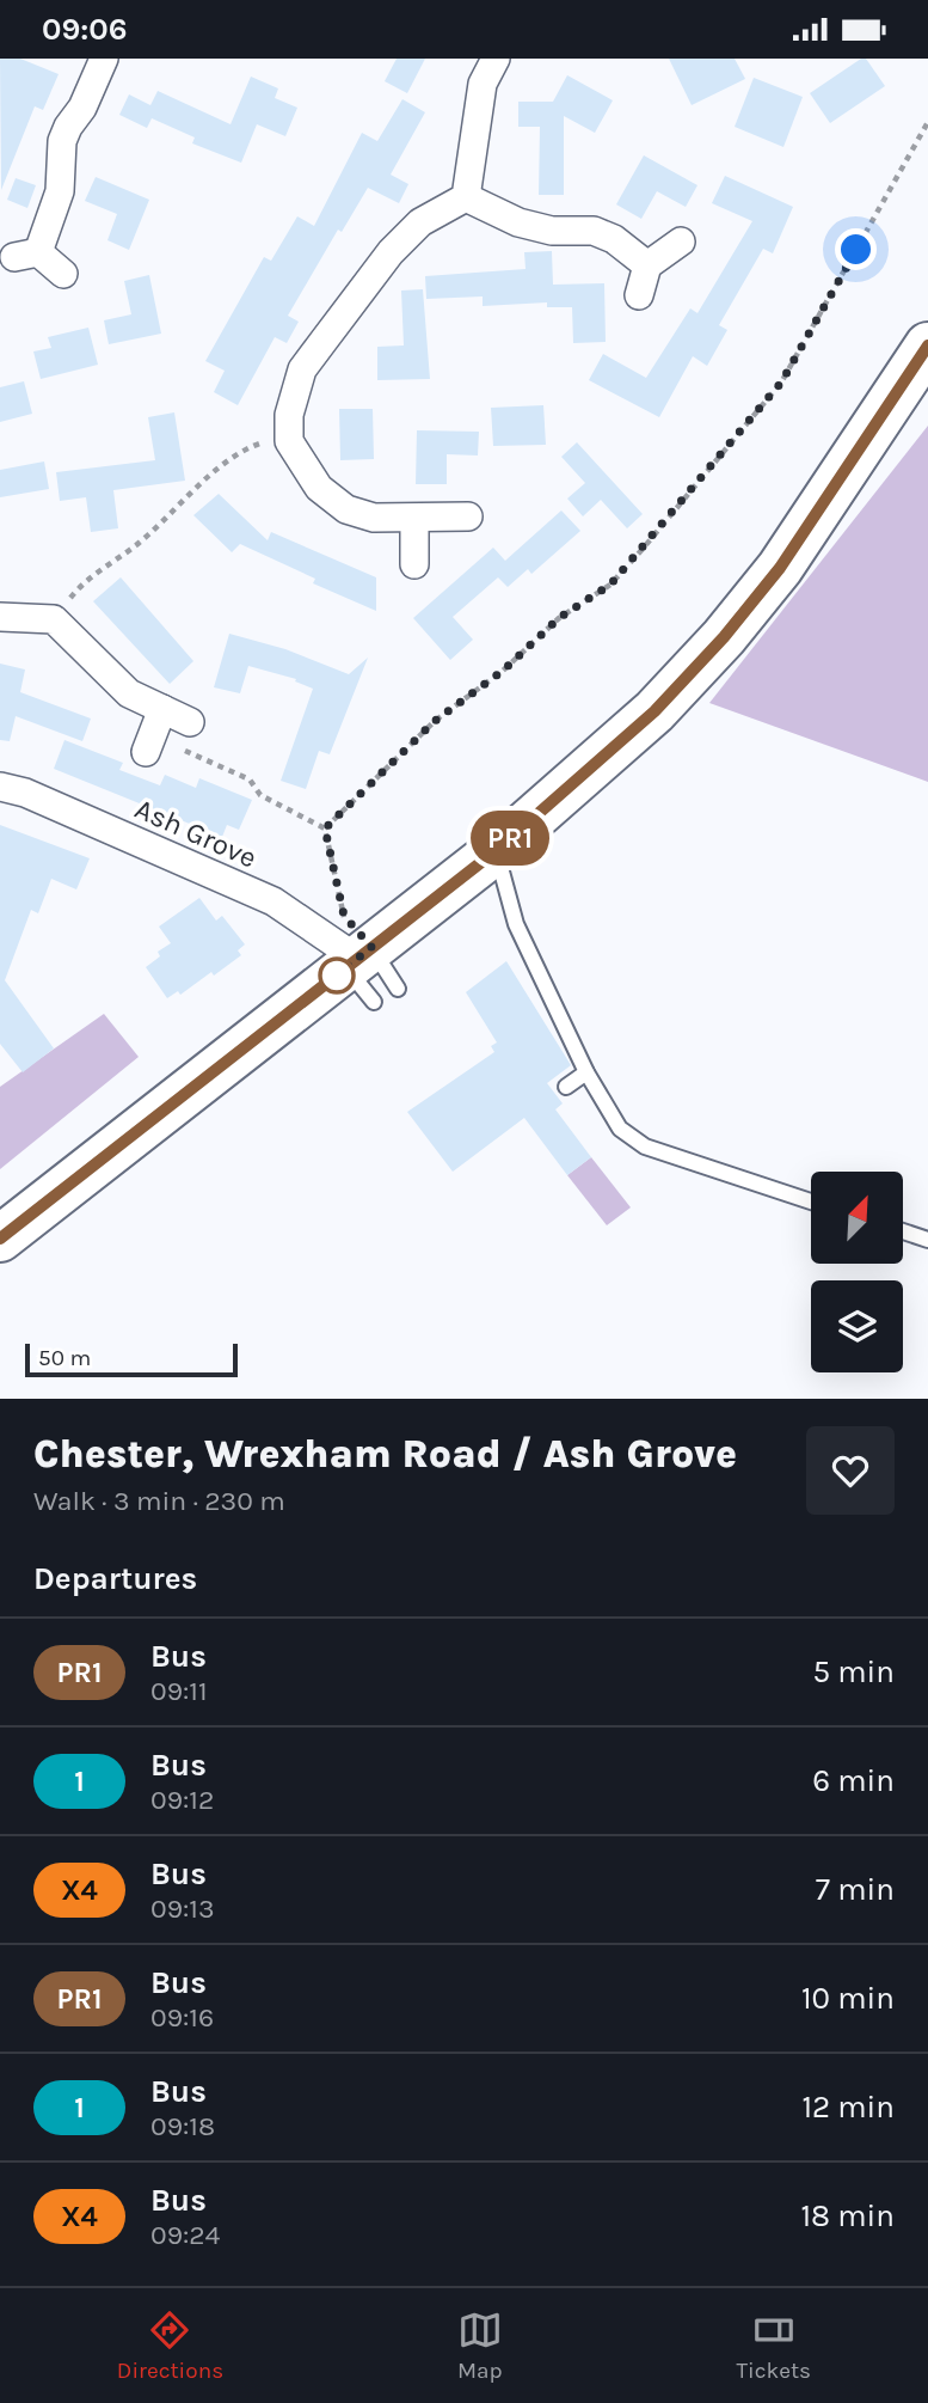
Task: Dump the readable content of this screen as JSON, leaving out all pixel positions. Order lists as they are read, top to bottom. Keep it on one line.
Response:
{"streets":{"street":["Ash Grove"]},"lines":["bus line PR1"],"scale_bar":"50 m","north":"top right","page":{"status":"09:06","on_map":"PR1","scale":"50 m","heading":[["Chester, Wrexham Road / Ash Grove","Walk · 3 min · 230 m"],"Departures"],"list":[{"mark":"PR1","name":"Bus","note":"09:11","value":"5 min"},{"mark":"1","name":"Bus","note":"09:12","value":"6 min"},{"mark":"X4","name":"Bus","note":"09:13","value":"7 min"},{"mark":"PR1","name":"Bus","note":"09:16","value":"10 min"},{"mark":"1","name":"Bus","note":"09:18","value":"12 min"},{"mark":"X4","name":"Bus","note":"09:24","value":"18 min"}],"tabs":["Directions","Map","Tickets"]}}
